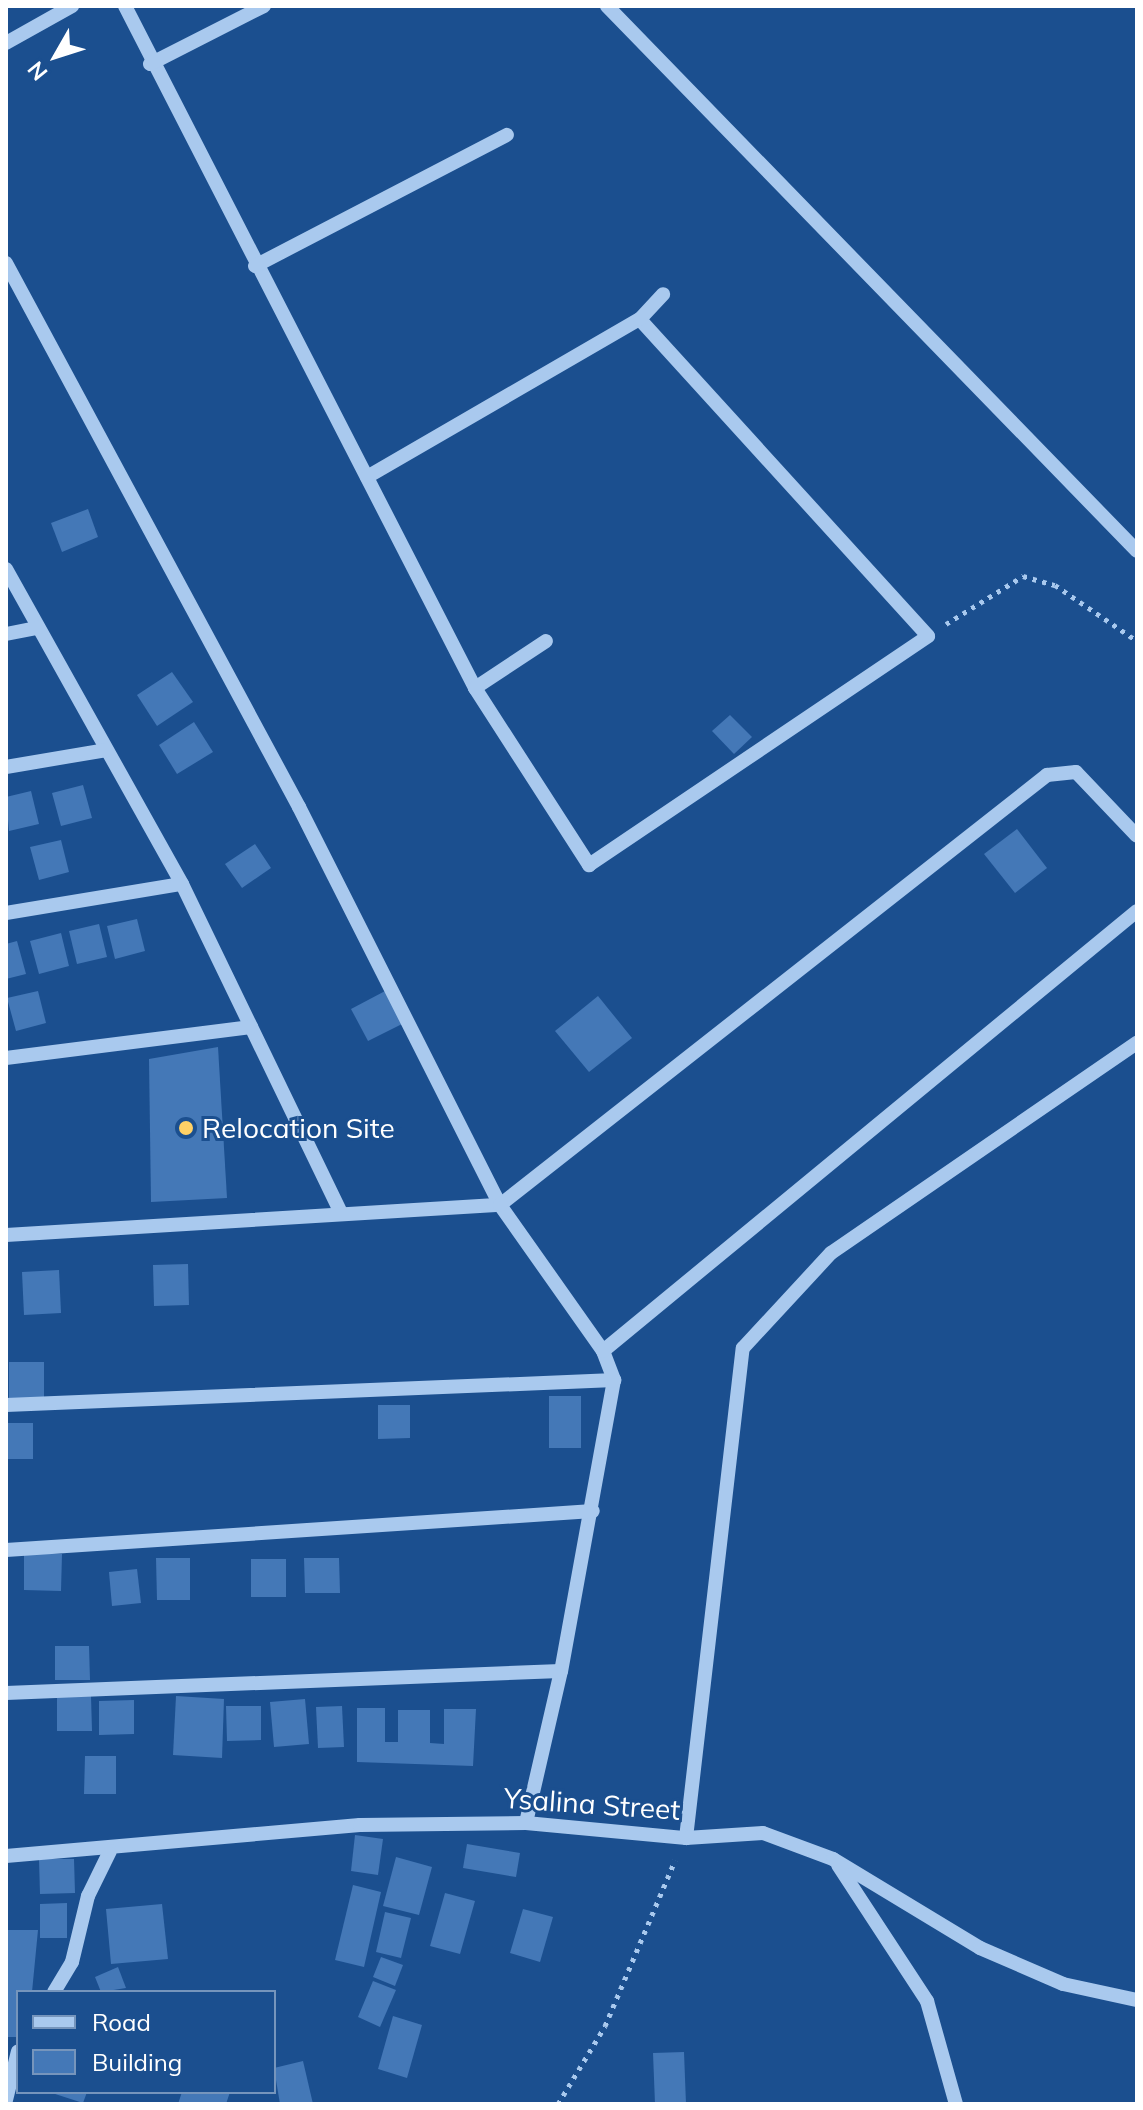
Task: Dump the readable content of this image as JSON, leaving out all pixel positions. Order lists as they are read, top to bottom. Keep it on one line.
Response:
{"streets":{"street":["Ysalina Street"]},"places":["Relocation Site"],"legend":["Road","Building"],"north":"bottom left"}
